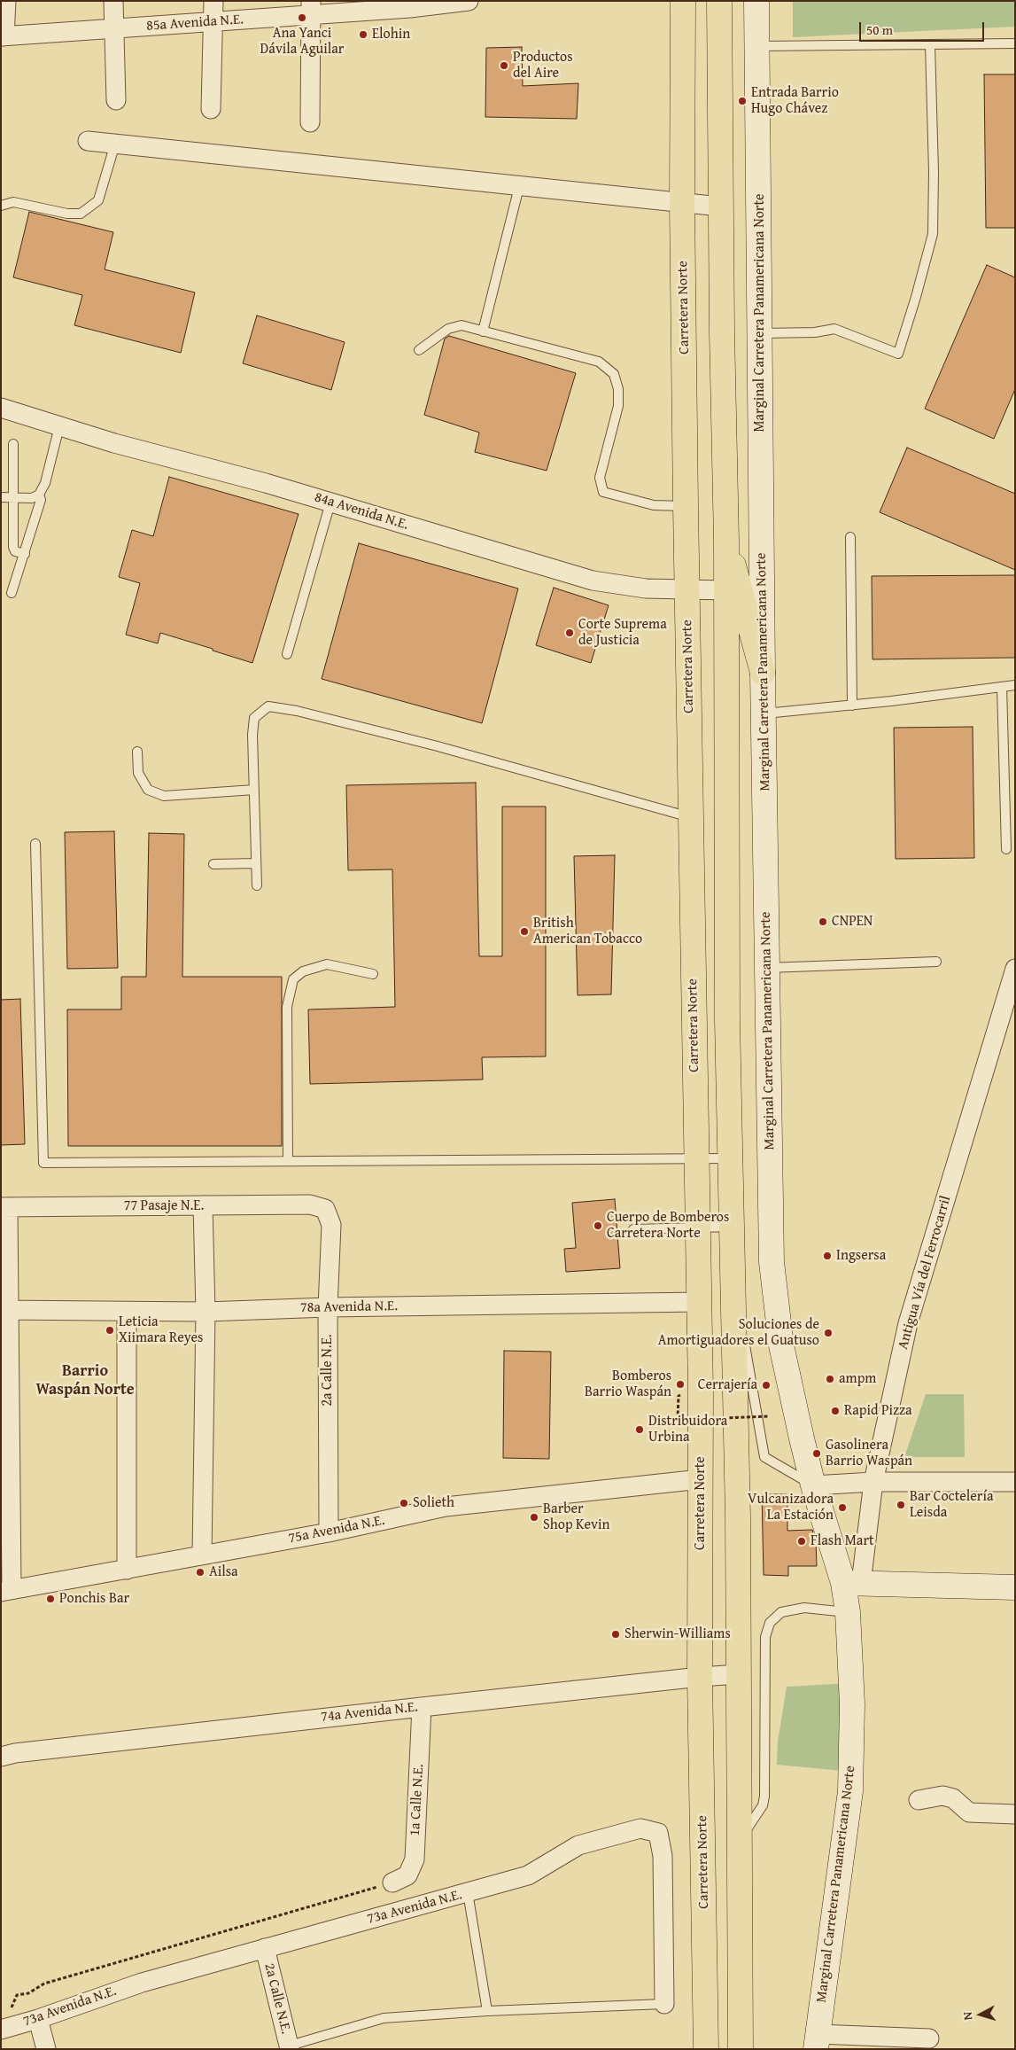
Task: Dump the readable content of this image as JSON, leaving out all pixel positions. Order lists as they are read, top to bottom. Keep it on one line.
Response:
{"streets":{"highway":["Carretera Norte"],"street":["85a Avenida N.E.","Marginal Carretera Panamericana Norte","84a Avenida N.E.","77 Pasaje N.E.","Antigua Vía del Ferrocarril","78a Avenida N.E.","2a Calle N.E.","75a Avenida N.E.","74a Avenida N.E.","1a Calle N.E.","73a Avenida N.E."]},"crossings":[["Carretera Norte","84a Avenida N.E."],["Carretera Norte","78a Avenida N.E."],["Carretera Norte","75a Avenida N.E."],["Carretera Norte","74a Avenida N.E."],["Marginal Carretera Panamericana Norte","Antigua Vía del Ferrocarril"],["77 Pasaje N.E.","2a Calle N.E."],["78a Avenida N.E.","2a Calle N.E."],["2a Calle N.E.","75a Avenida N.E."],["2a Calle N.E.","73a Avenida N.E."],["74a Avenida N.E.","1a Calle N.E."]],"districts":["Barrio Waspán Norte"],"places":["Ana Yanci Dávila Aguilar","Elohin","Productos del Aire","Entrada Barrio Hugo Chávez","Corte Suprema de Justicia","CNPEN","British American Tobacco","Cuerpo de Bomberos Carretera Norte","Ingsersa","Leticia Xiimara Reyes","Soluciones de Amortiguadores el Guatuso","ampm","Bomberos Barrio Waspán","Cerrajería","Rapid Pizza","Distribuidora Urbina","Gasolinera Barrio Waspán","Solieth","Bar Coctelería Leisda","Vulcanizadora La Estación","Barber Shop Kevin","Flash Mart","Ailsa","Ponchis Bar","Sherwin-Williams"],"scale_bar":"50 m","north":"left"}
